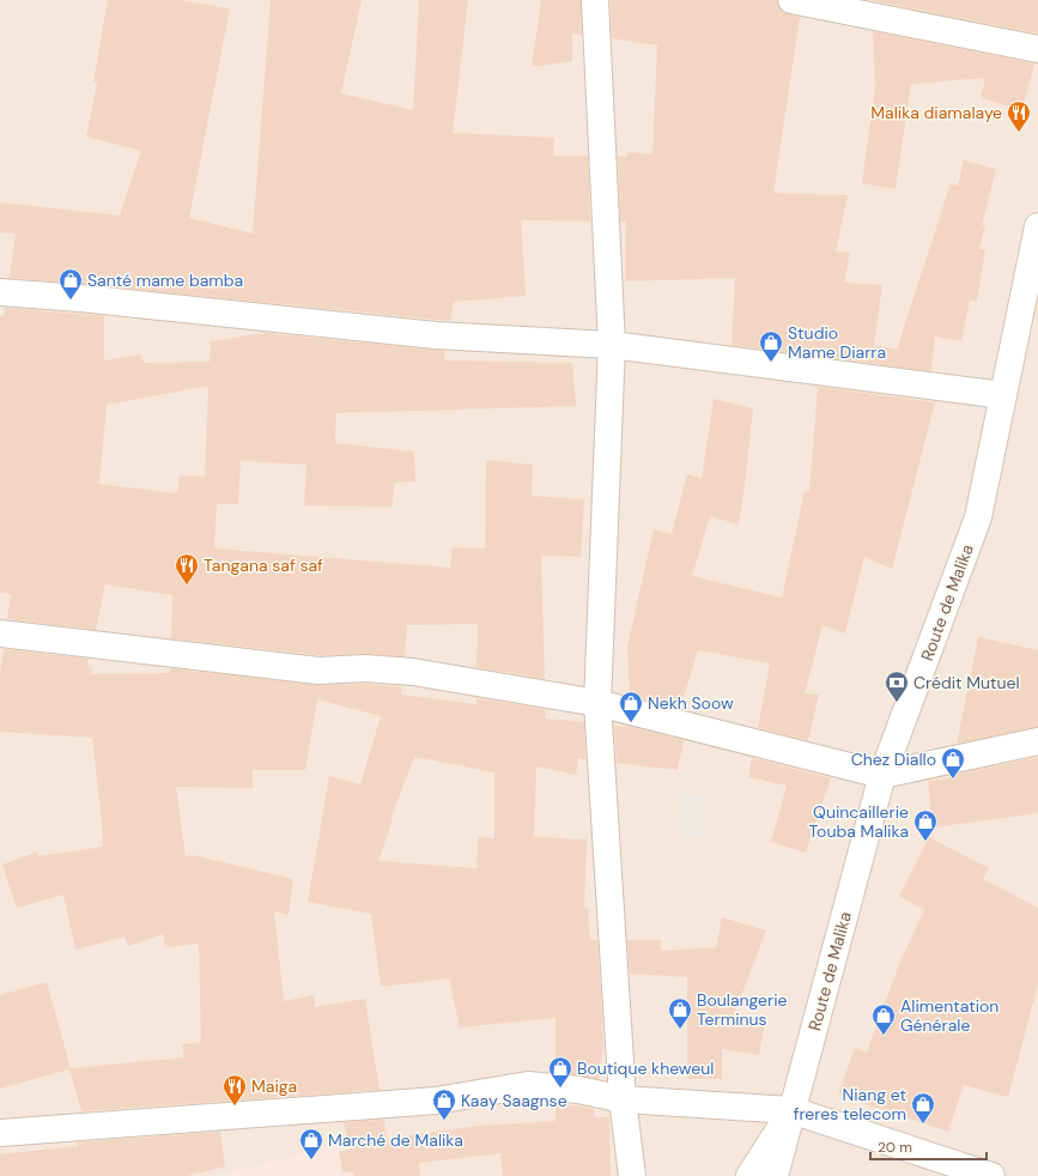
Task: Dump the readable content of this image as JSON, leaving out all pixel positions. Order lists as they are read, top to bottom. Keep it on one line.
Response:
{"streets":{"street":["Route de Malika"]},"places":{"restaurant":["Malika diamalaye","Tangana saf saf","Maiga"],"shop":["Santé mame bamba","Studio Mame Diarra","Nekh Soow","Chez Diallo","Quincaillerie Touba Malika","Boulangerie Terminus","Alimentation Générale","Boutique kheweul","Kaay Saagnse","Niang et freres telecom","Marché de Malika"],"bank":["Crédit Mutuel"]},"scale_bar":"20 m"}
